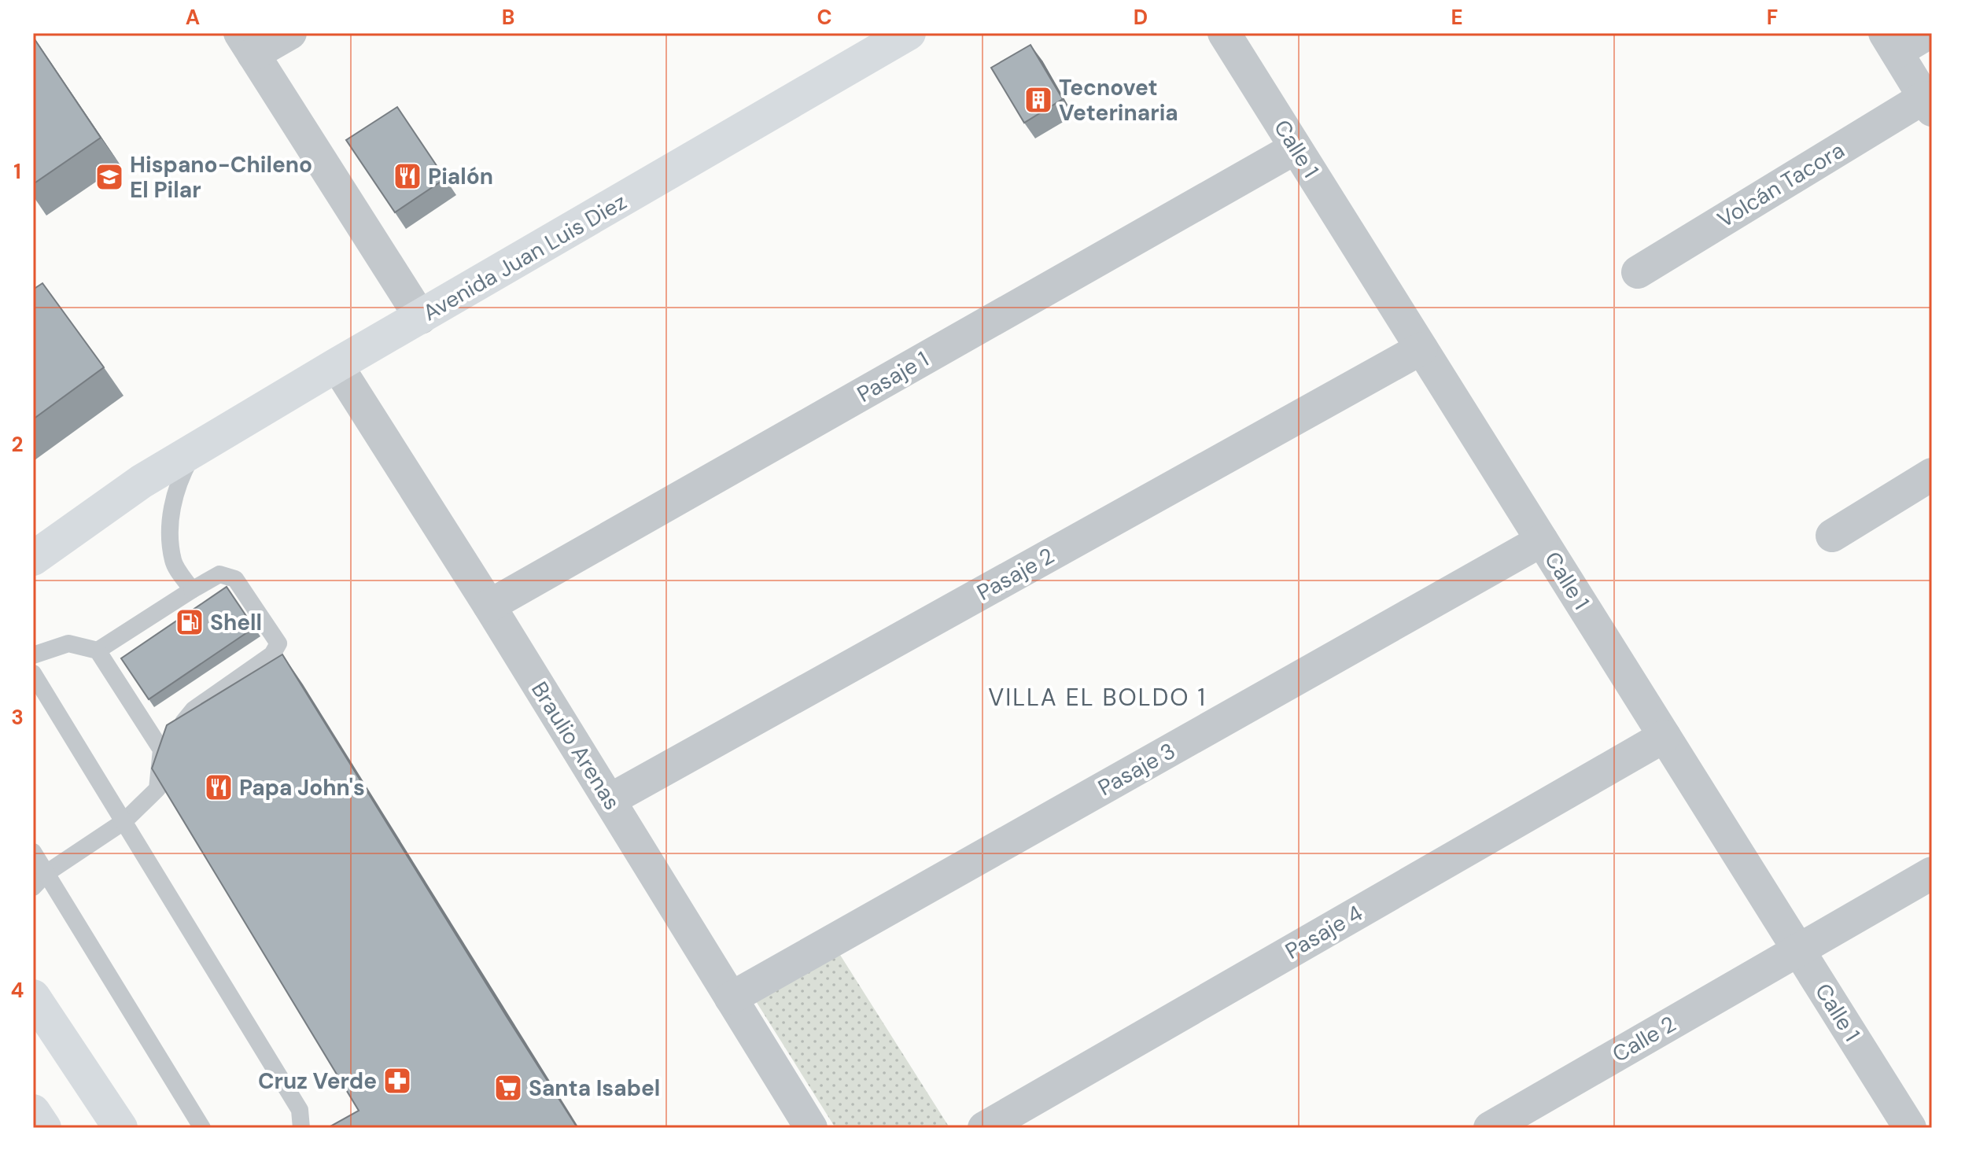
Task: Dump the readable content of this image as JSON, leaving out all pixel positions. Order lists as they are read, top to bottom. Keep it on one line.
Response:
{"streets":{"main road":["Avenida Juan Luis Diez"],"street":["Calle 1","Volcán Tacora","Pasaje 1","Pasaje 2","Braulio Arenas","Pasaje 3","Pasaje 4","Calle 2"]},"crossings":[["Calle 1","Pasaje 1"],["Calle 1","Pasaje 2"],["Calle 1","Pasaje 3"],["Calle 1","Pasaje 4"],["Calle 1","Calle 2"],["Avenida Juan Luis Diez","Braulio Arenas"],["Pasaje 1","Braulio Arenas"],["Pasaje 2","Braulio Arenas"],["Braulio Arenas","Pasaje 3"]],"districts":["VILLA EL BOLDO 1"],"places":{"building":["Tecnovet Veterinaria"],"restaurant":["Pialón","Papa John's"],"school or university":["Hispano-Chileno El Pilar"],"fuel station":["Shell"],"pharmacy":["Cruz Verde"],"supermarket":["Santa Isabel"]},"grid":{"columns":["A","B","C","D","E","F"],"rows":["1","2","3","4"]}}
